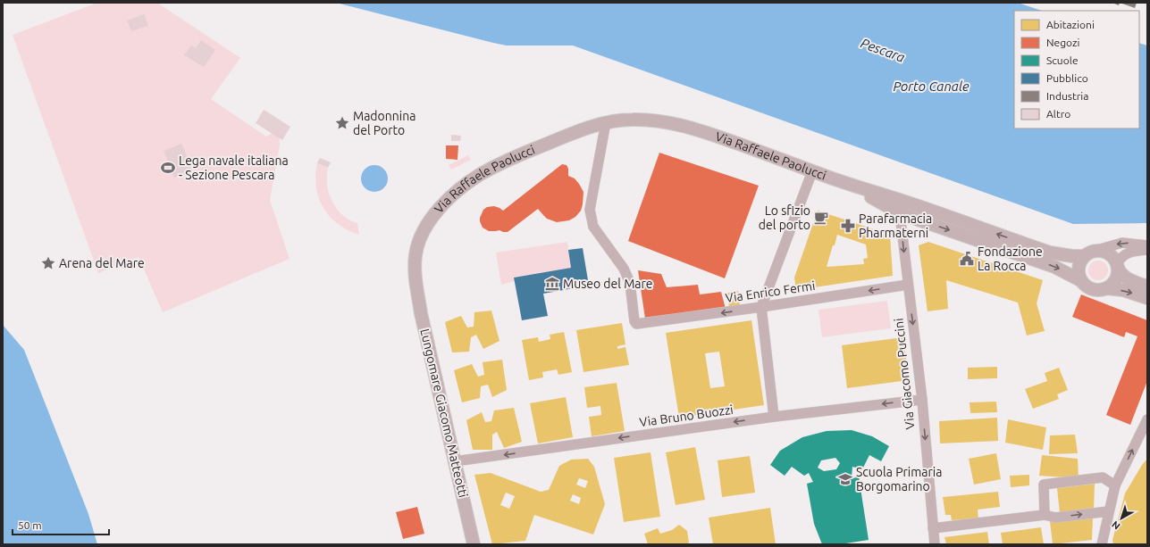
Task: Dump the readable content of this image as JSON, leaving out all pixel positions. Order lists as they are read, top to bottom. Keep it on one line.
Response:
{"streets":{"street":["Via Raffaele Paolucci","Via Enrico Fermi","Via Giacomo Puccini","Lungomare Giacomo Matteotti","Via Bruno Buozzi"]},"crossings":[["Via Raffaele Paolucci","Via Enrico Fermi"],["Via Raffaele Paolucci","Via Giacomo Puccini"],["Via Raffaele Paolucci","Lungomare Giacomo Matteotti"],["Via Enrico Fermi","Via Giacomo Puccini"],["Via Giacomo Puccini","Via Bruno Buozzi"],["Lungomare Giacomo Matteotti","Via Bruno Buozzi"]],"one_way":["Via Giacomo Puccini","Via Bruno Buozzi"],"water":["Pescara","Porto Canale"],"places":{"place":["Madonnina del Porto","Arena del Mare"],"sports":["Lega navale italiana - Sezione Pescara"],"cafe":["Lo sfizio del porto"],"pharmacy":["Parafarmacia Pharmaterni"],"public building":["Fondazione La Rocca"],"museum":["Museo del Mare"],"school or university":["Scuola Primaria Borgomarino"]},"legend":["Abitazioni","Negozi","Scuole","Pubblico","Industria","Altro"],"scale_bar":"50 m","north":"bottom left"}
